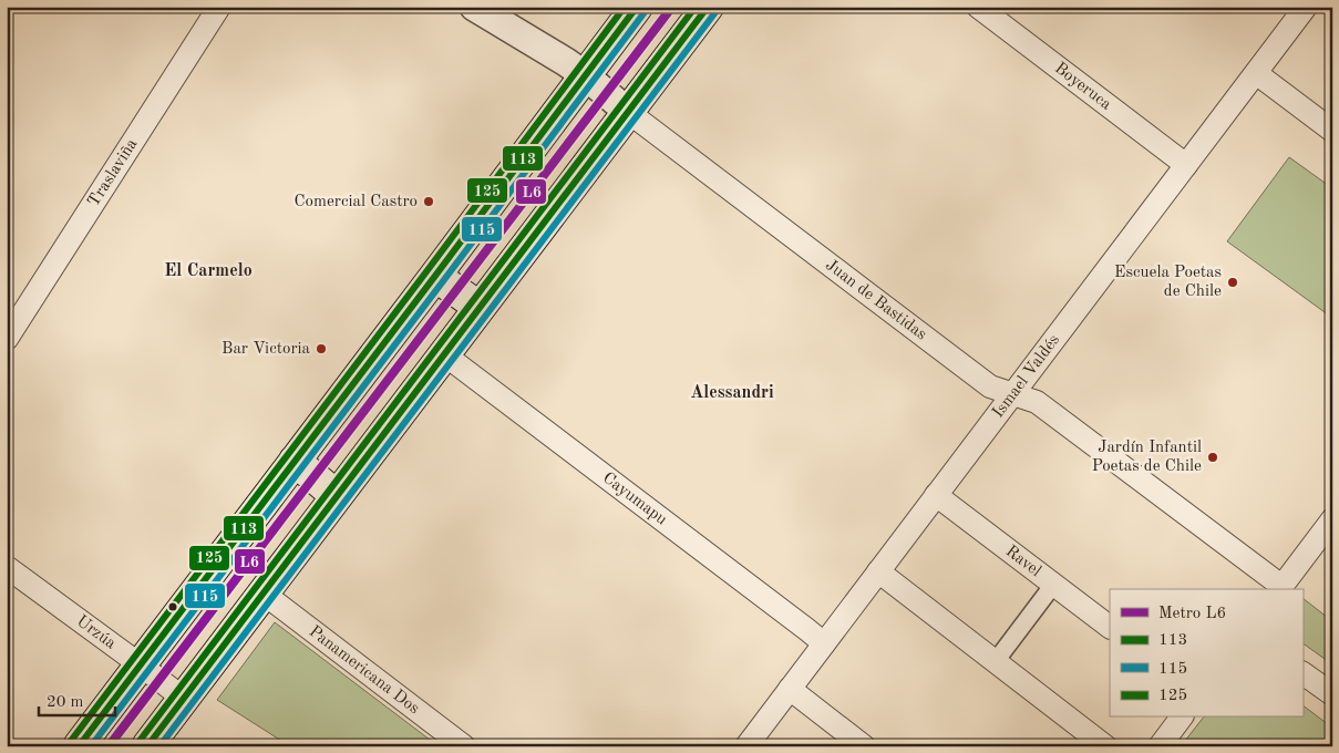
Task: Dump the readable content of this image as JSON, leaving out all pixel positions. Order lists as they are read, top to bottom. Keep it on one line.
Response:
{"streets":{"street":["Boyeruca","Traslaviña","Juan de Bastidas","Ismael Valdés","Cayumapu","Ravel","Urzúa","Panamericana Dos"]},"crossings":[["Boyeruca","Ismael Valdés"],["Juan de Bastidas","Ismael Valdés"],["Ismael Valdés","Cayumapu"],["Ismael Valdés","Ravel"]],"districts":["El Carmelo","Alessandri"],"places":["Comercial Castro","Escuela Poetas de Chile","Bar Victoria","Jardín Infantil Poetas de Chile"],"lines":["metro line L6","transit line 113","transit line 125","transit line 115"],"legend":["Metro L6","113","115","125"],"scale_bar":"20 m"}
